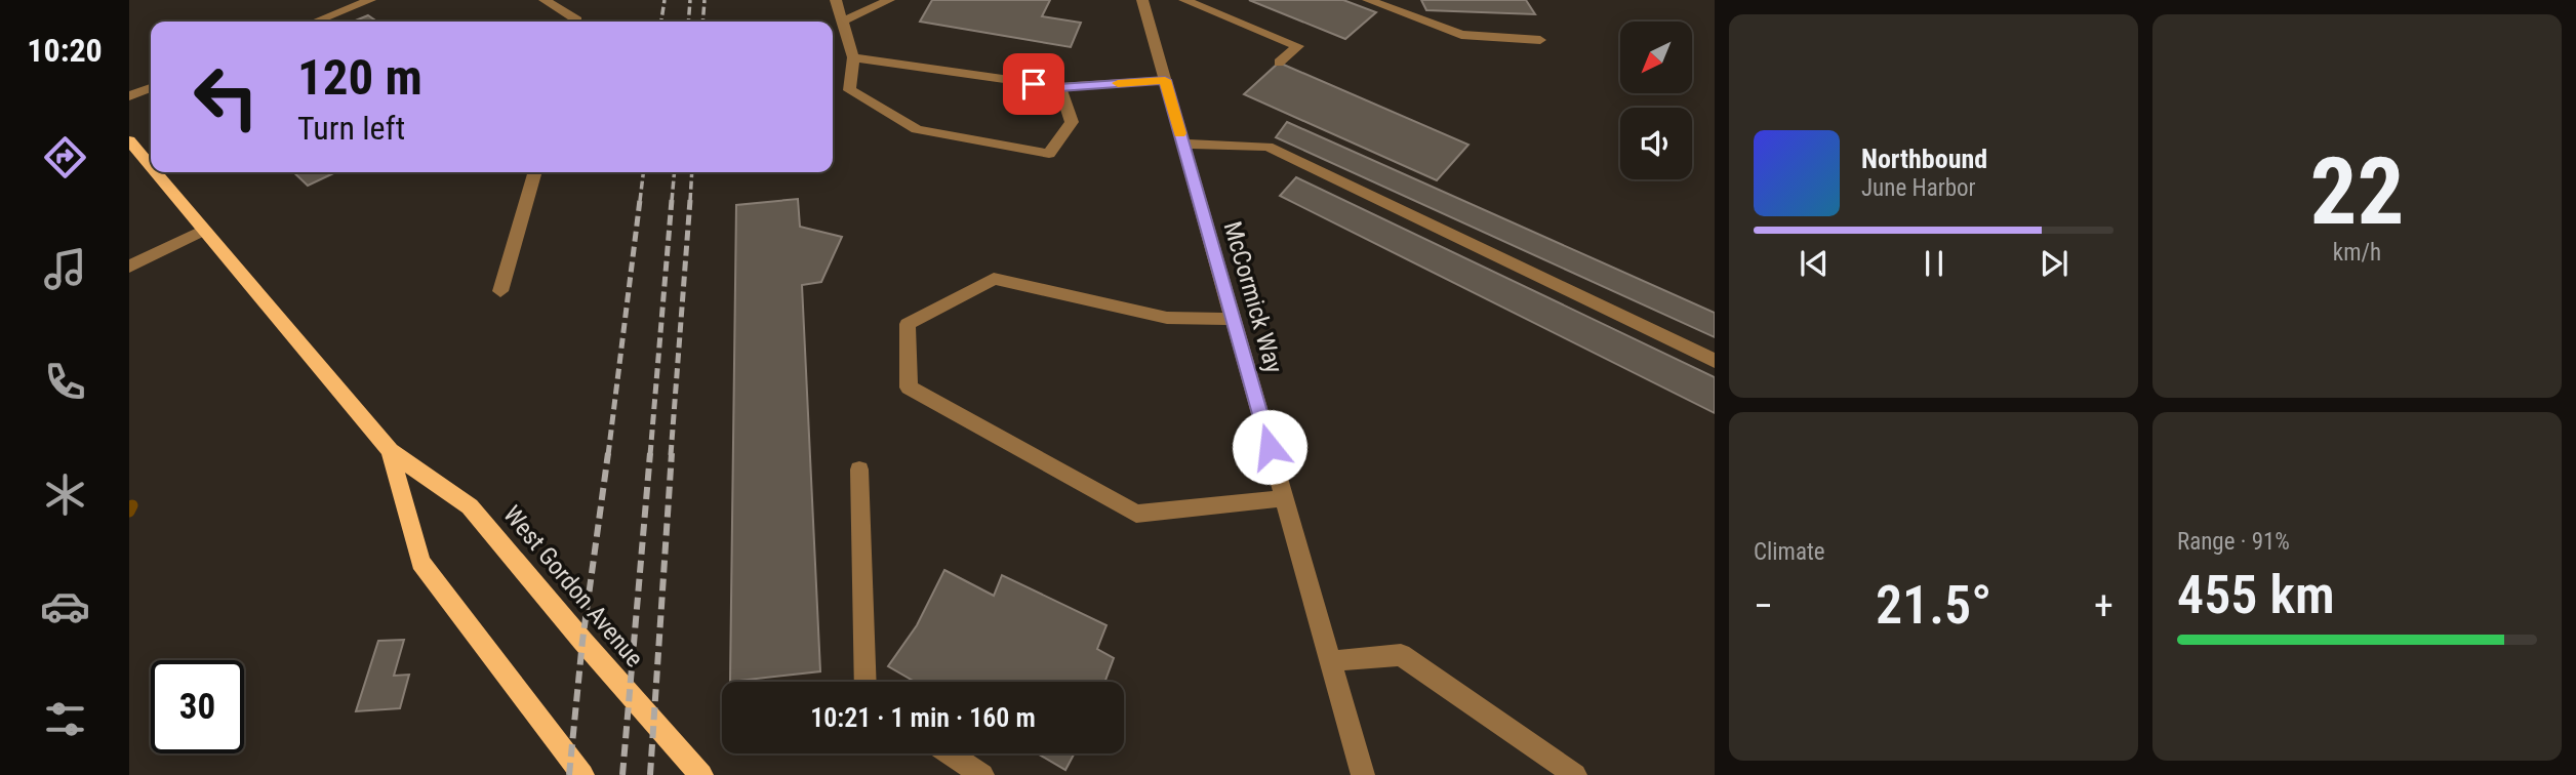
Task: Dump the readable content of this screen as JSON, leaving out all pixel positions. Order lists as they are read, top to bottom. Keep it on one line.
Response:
{"streets":{"main road":["West Gordon Avenue"],"street":["McCormick Way"]},"north":"bottom left","page":{"tabs":"10:20","tile":[["22","km/h"],"Climate",["Range · 91%","455 km"]],"turn":["120 m","Turn left"],"song":["Northbound","June Harbor"],"heat":["−","21.5°","+"],"limit":"30","trip":"10:21 · 1 min · 160 m"}}
